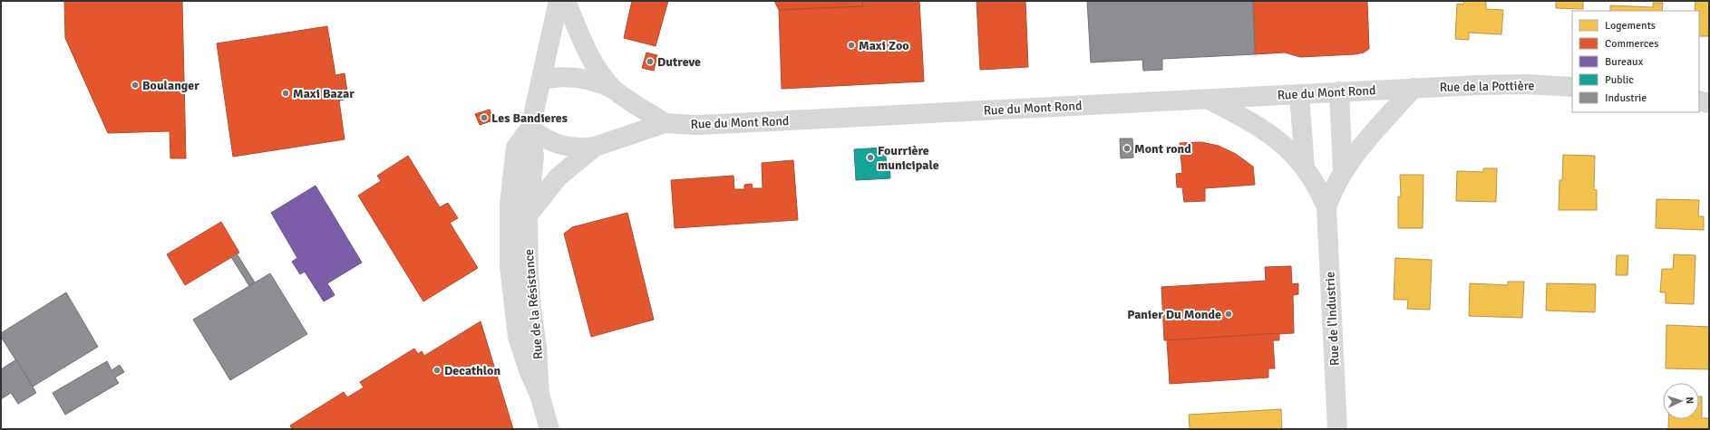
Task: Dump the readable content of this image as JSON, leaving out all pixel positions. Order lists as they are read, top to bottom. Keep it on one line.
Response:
{"streets":{"street":["Rue de la Pottière","Rue du Mont Rond","Rue de la Résistance","Rue de l'Industrie"]},"crossings":[["Rue de la Pottière","Rue du Mont Rond"],["Rue de la Pottière","Rue de l'Industrie"],["Rue du Mont Rond","Rue de la Résistance"],["Rue du Mont Rond","Rue de l'Industrie"]],"places":["Maxi Zoo","Dutreve","Boulanger","Maxi Bazar","Les Bandieres","Mont rond","Fourrière municipale","Panier Du Monde","Decathlon"],"legend":["Logements","Commerces","Bureaux","Public","Industrie"],"north":"right"}
